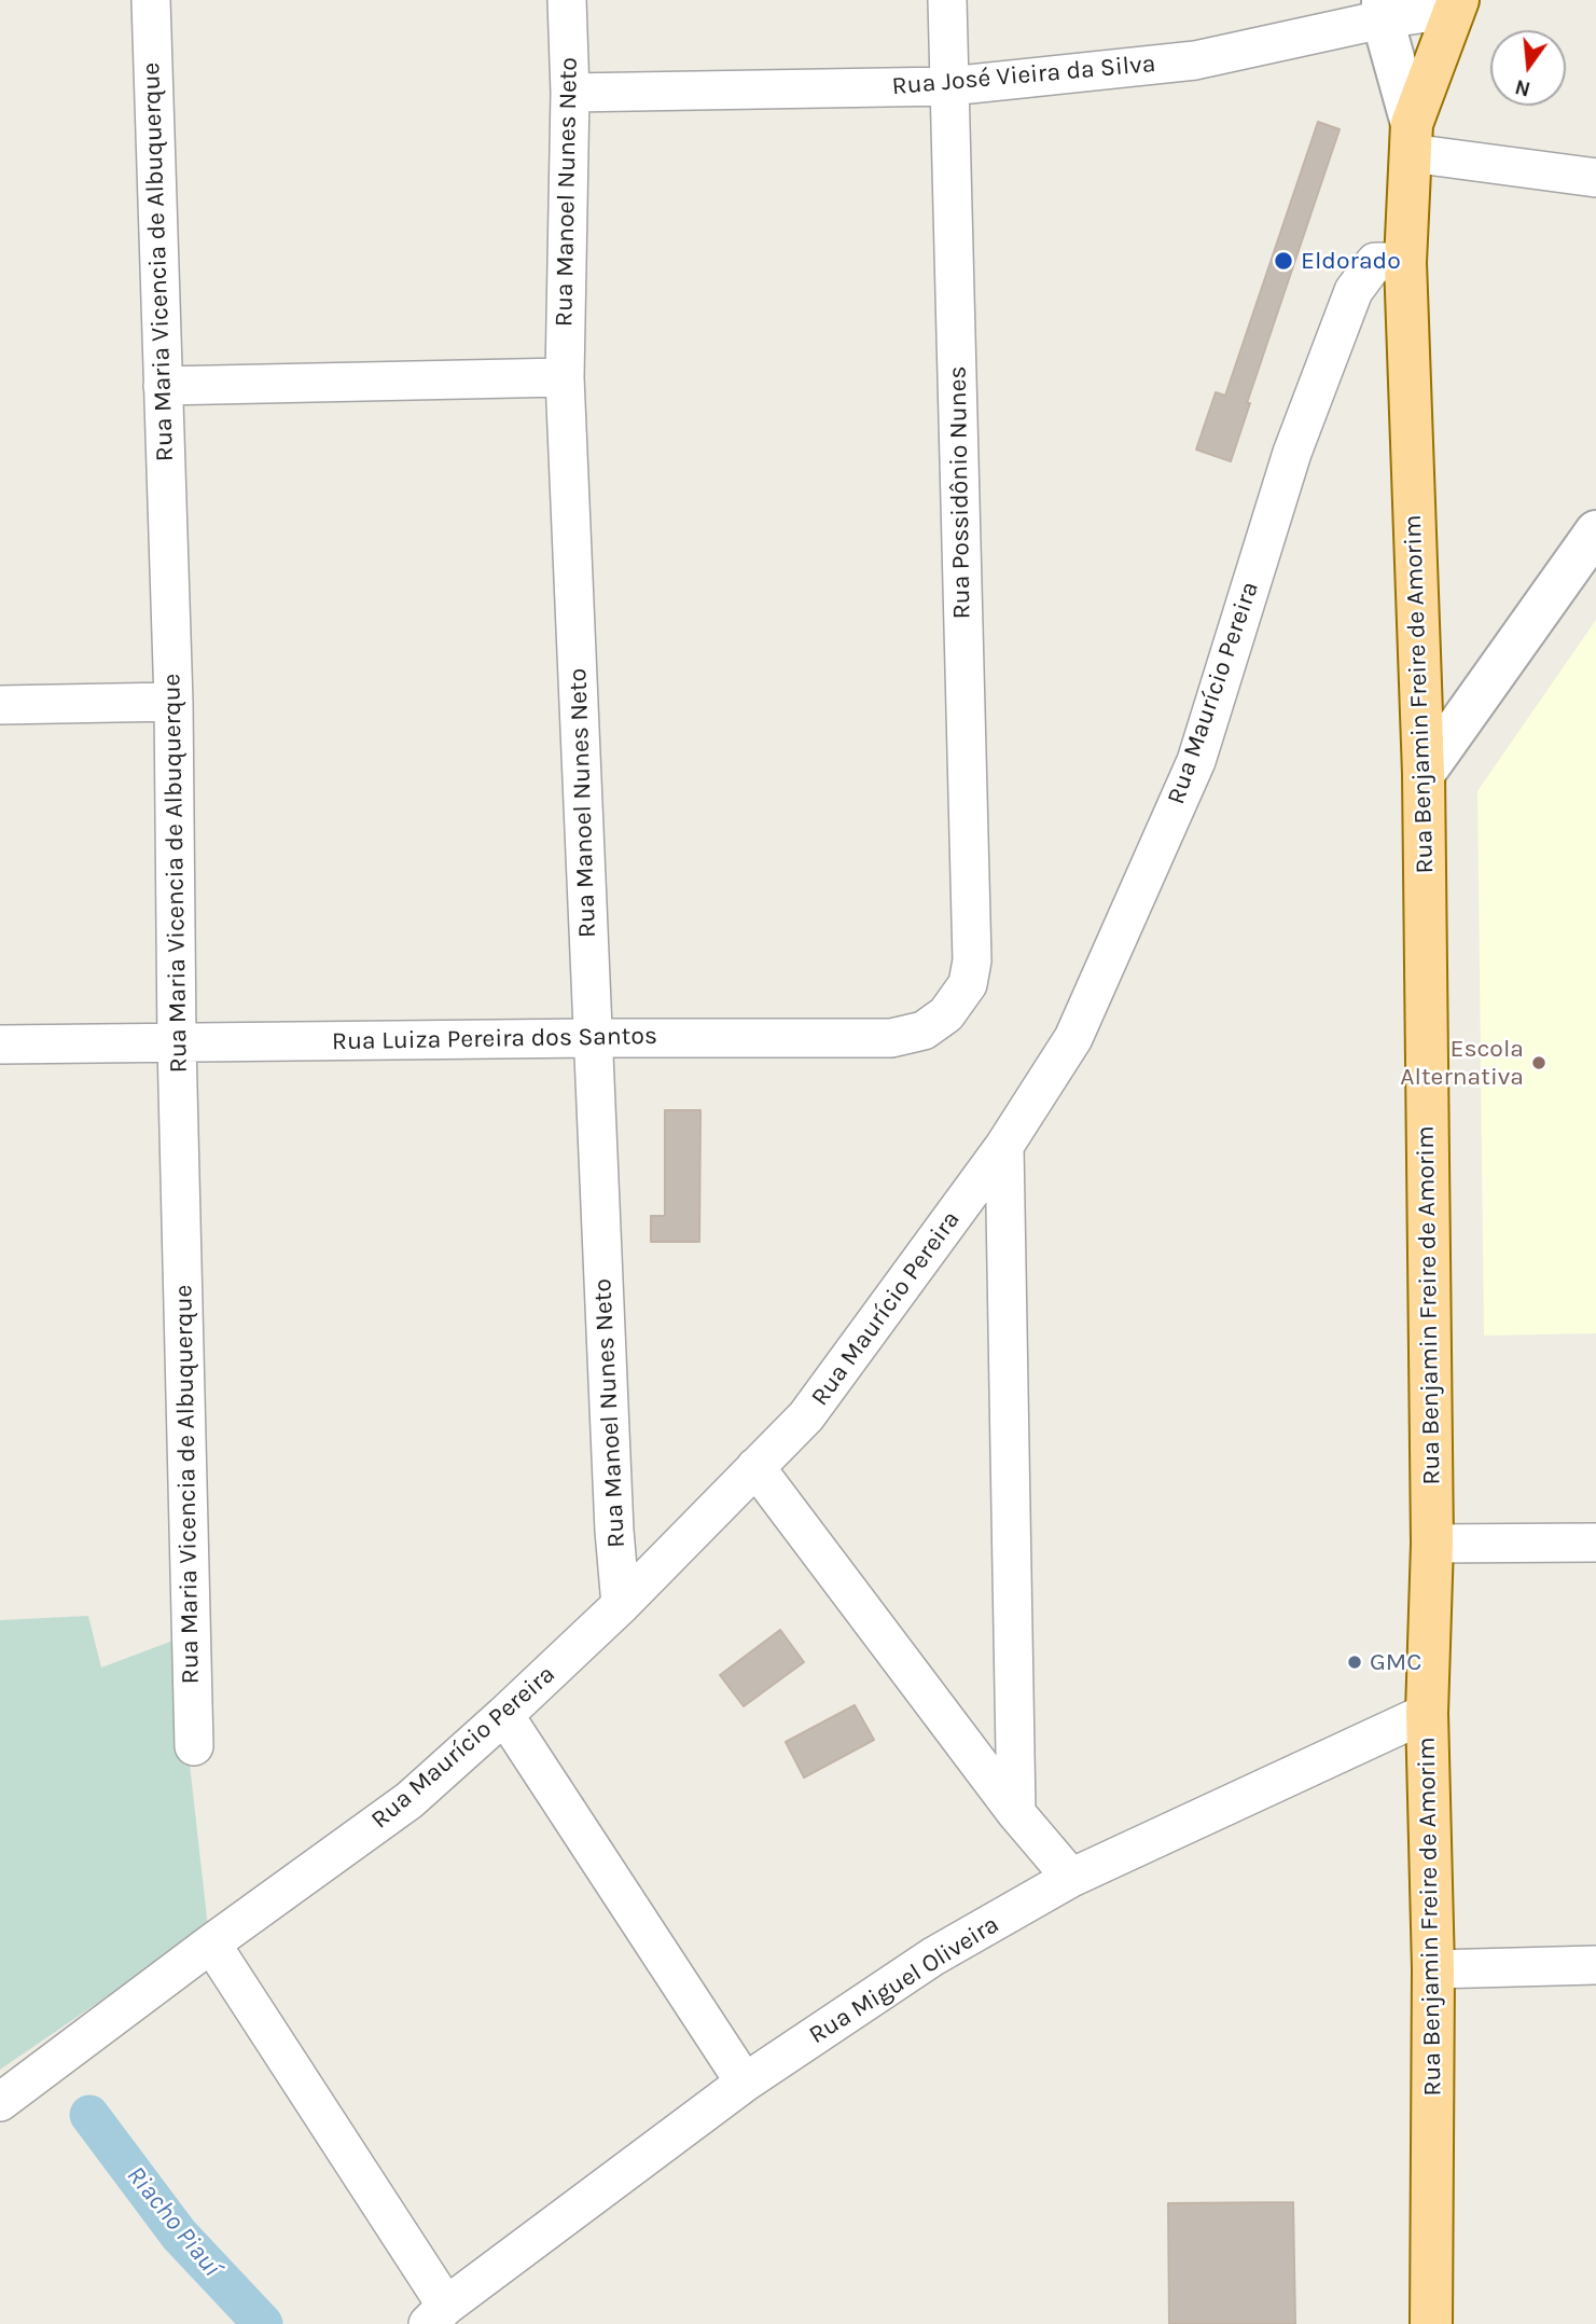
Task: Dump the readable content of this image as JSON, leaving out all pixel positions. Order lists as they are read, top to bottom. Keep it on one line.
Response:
{"streets":{"main road":["Rua Benjamin Freire de Amorim"],"street":["Rua José Vieira da Silva","Rua Manoel Nunes Neto","Rua Maria Vicencia de Albuquerque","Rua Possidônio Nunes","Rua Maurício Pereira","Rua Luiza Pereira dos Santos","Rua Miguel Oliveira"]},"crossings":[["Rua José Vieira da Silva","Rua Manoel Nunes Neto"],["Rua José Vieira da Silva","Rua Possidônio Nunes"],["Rua José Vieira da Silva","Rua Benjamin Freire de Amorim"],["Rua Manoel Nunes Neto","Rua Maurício Pereira"],["Rua Manoel Nunes Neto","Rua Luiza Pereira dos Santos"],["Rua Maria Vicencia de Albuquerque","Rua Luiza Pereira dos Santos"],["Rua Possidônio Nunes","Rua Luiza Pereira dos Santos"],["Rua Maurício Pereira","Rua Benjamin Freire de Amorim"],["Rua Benjamin Freire de Amorim","Rua Miguel Oliveira"]],"water":["Riacho Piauí"],"places":["Eldorado","Escola Alternativa","GMC"],"north":"bottom"}
